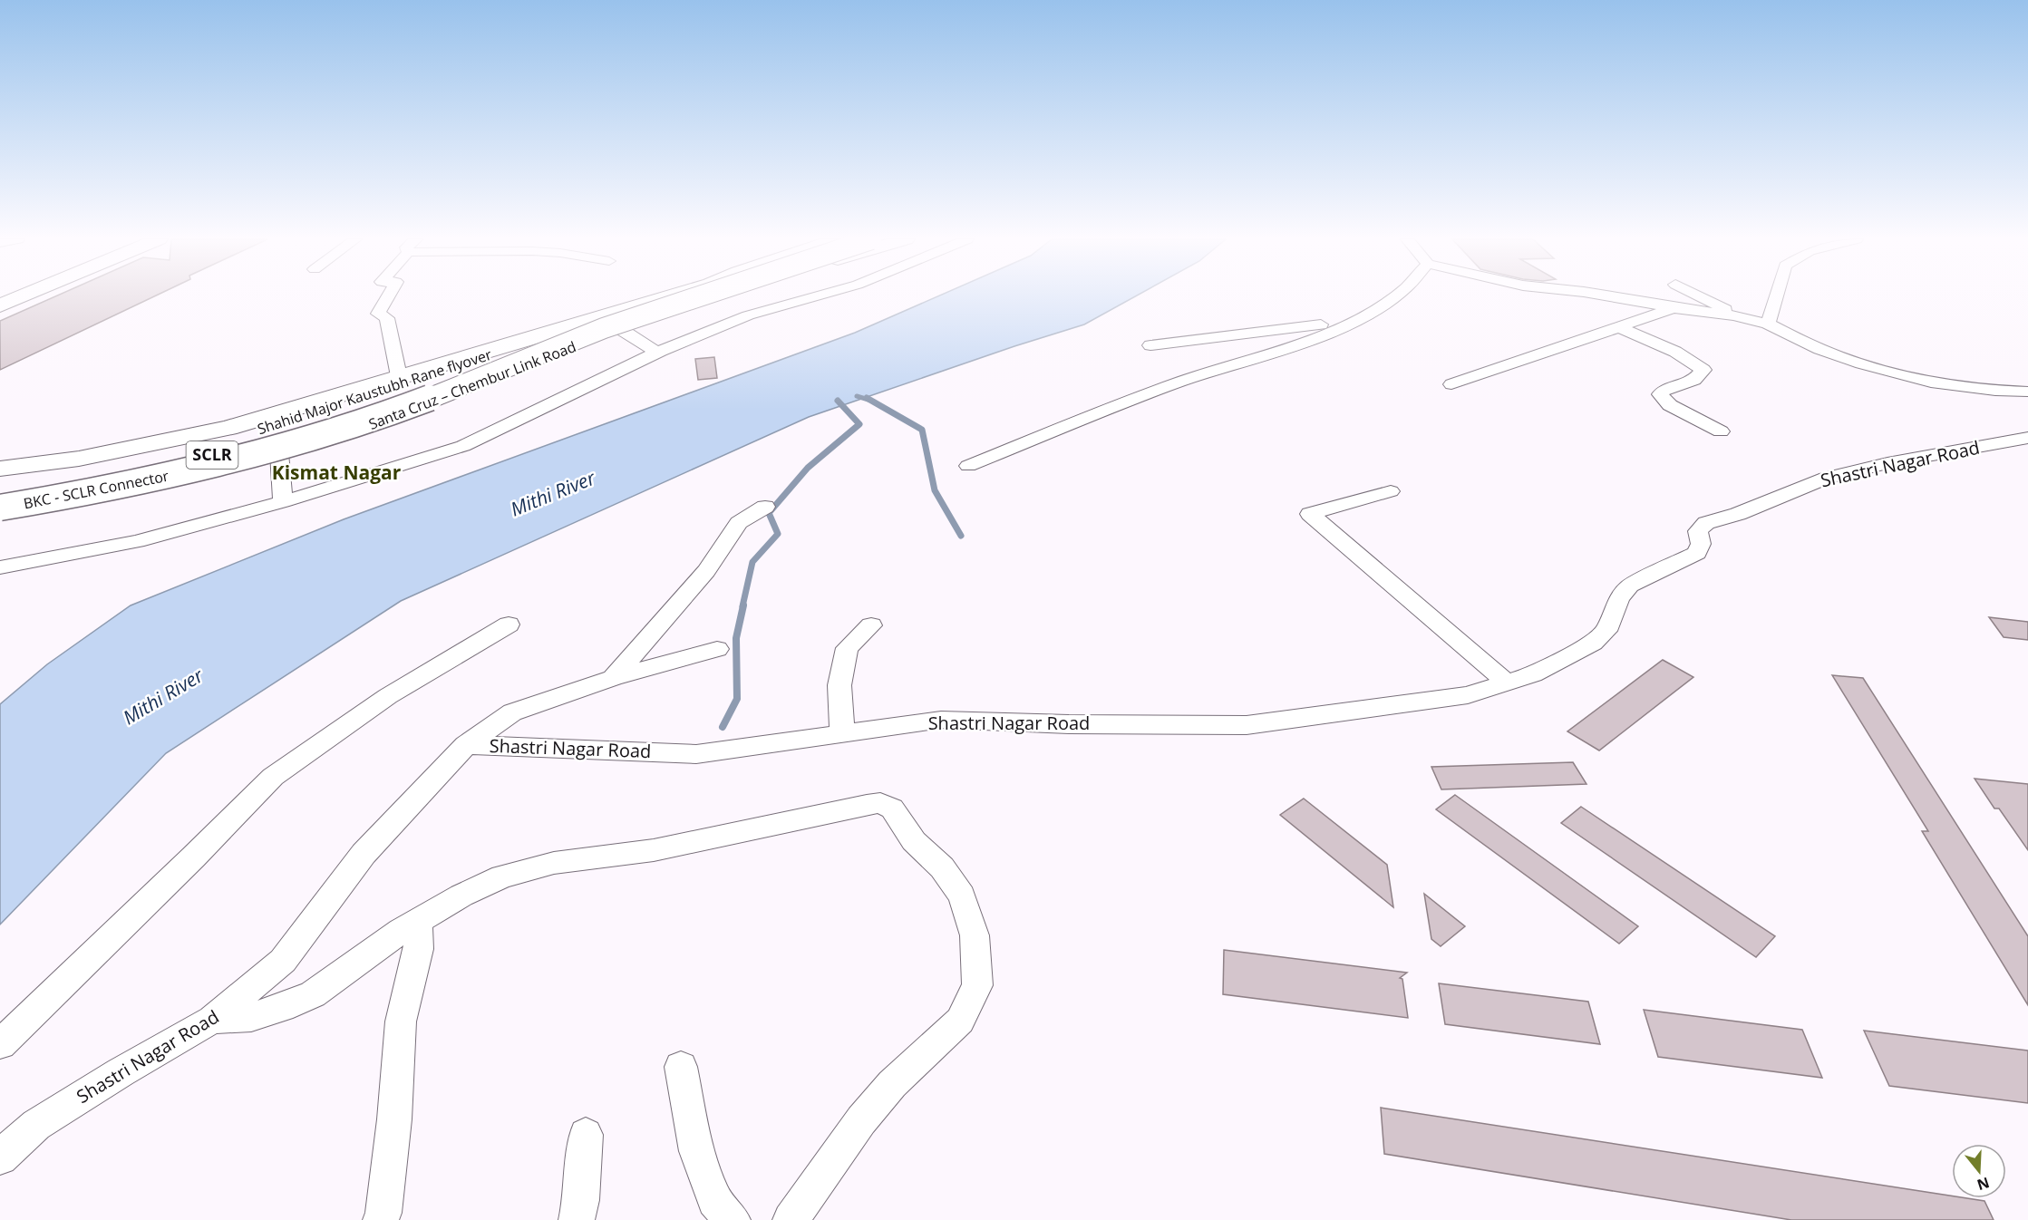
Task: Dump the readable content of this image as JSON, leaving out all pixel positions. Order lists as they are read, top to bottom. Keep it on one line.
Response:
{"streets":{"main road":["Santa Cruz – Chembur Link Road","Shahid Major Kaustubh Rane flyover","SCLR","BKC - SCLR Connector"],"street":["Shastri Nagar Road"]},"crossings":[["Santa Cruz – Chembur Link Road","Shahid Major Kaustubh Rane flyover"],["Santa Cruz – Chembur Link Road","SCLR"],["Shahid Major Kaustubh Rane flyover","SCLR"]],"districts":["Kismat Nagar"],"water":["Mithi River"],"north":"bottom"}
